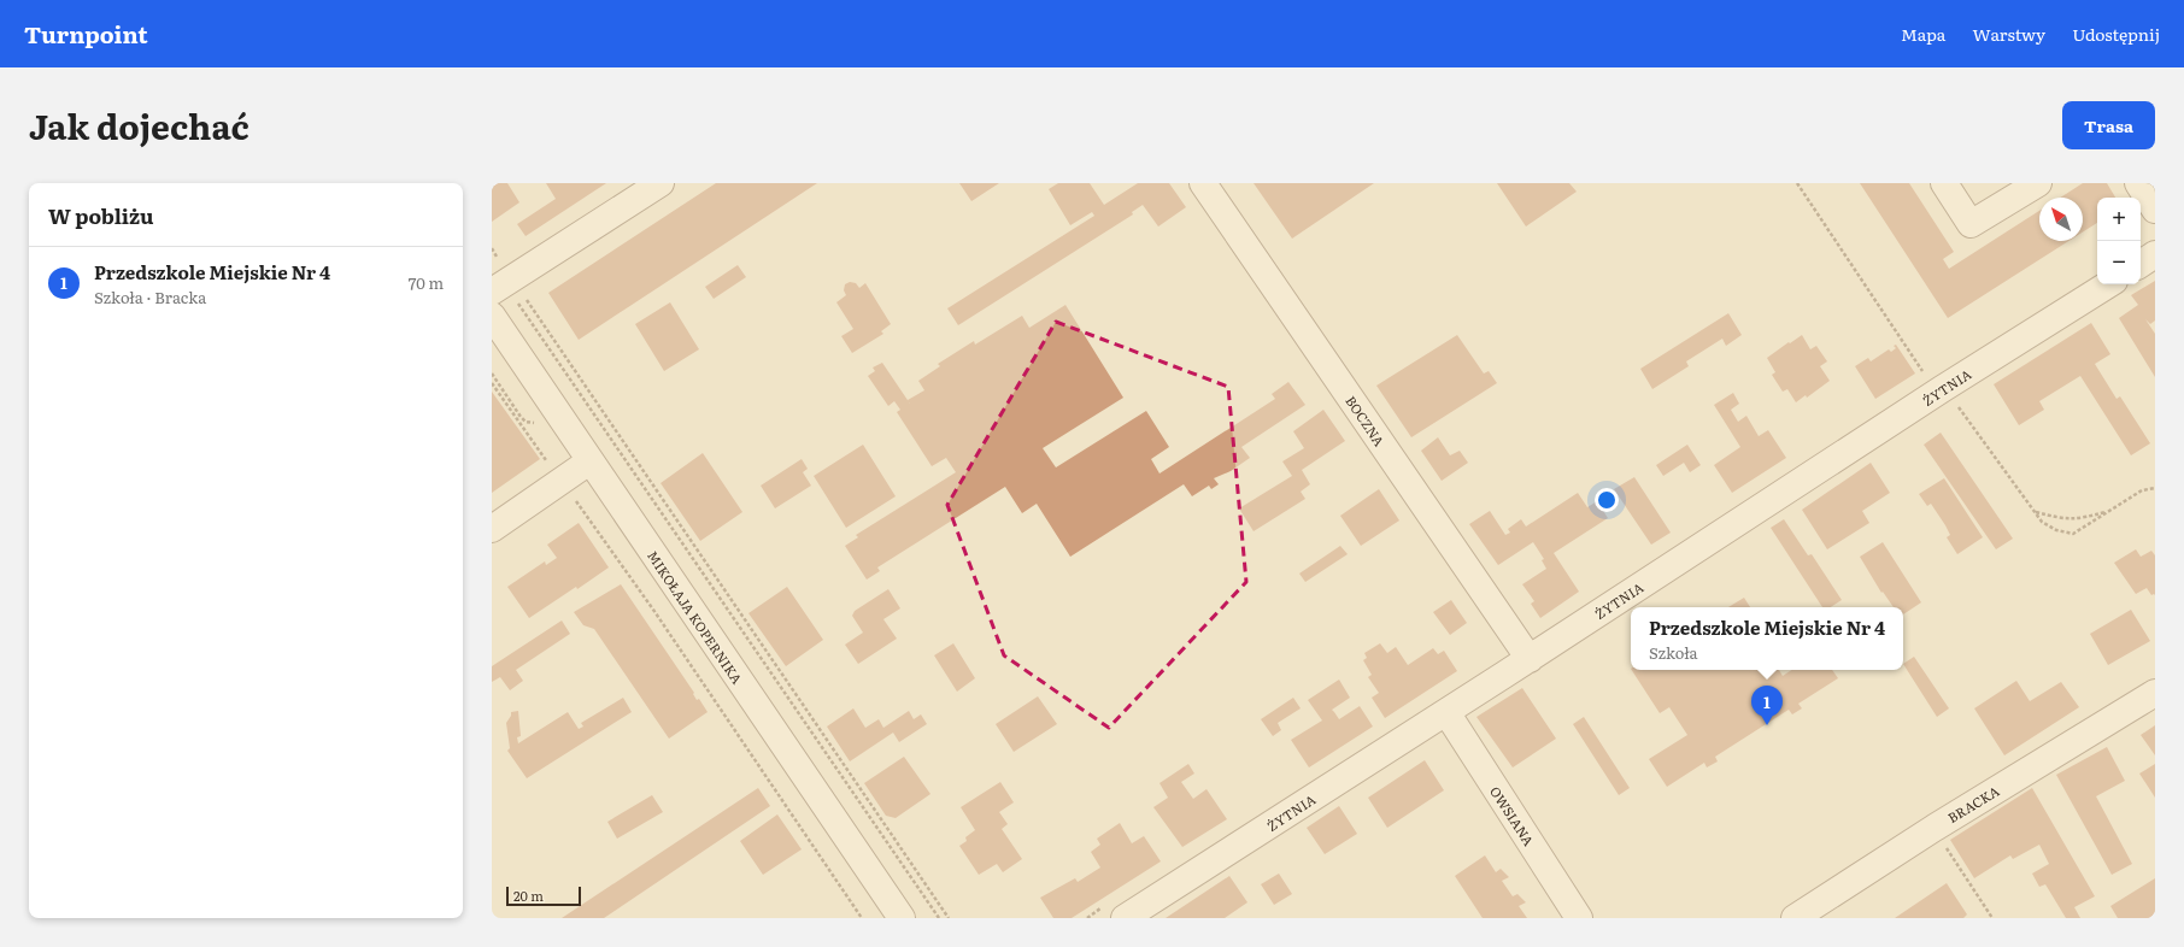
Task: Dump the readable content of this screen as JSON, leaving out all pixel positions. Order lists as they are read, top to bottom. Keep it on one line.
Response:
{"streets":{"street":["ŻYTNIA","BOCZNA","MIKOŁAJA KOPERNIKA","BRACKA","OWSIANA"]},"crossings":[["ŻYTNIA","BOCZNA"],["ŻYTNIA","OWSIANA"]],"scale_bar":"20 m","north":"top left","page":{"header":"Turnpoint","nav":["Mapa","Warstwy","Udostępnij"],"title":"Jak dojechać","buttons":"Trasa","heading":"W pobliżu","map_buttons":["+","−"],"list":[{"mark":"1","name":"Przedszkole Miejskie Nr 4","note":"Szkoła · Bracka","value":"70 m"}],"popup":["Przedszkole Miejskie Nr 4","Szkoła"],"pins":"1","scale":"20 m"}}
